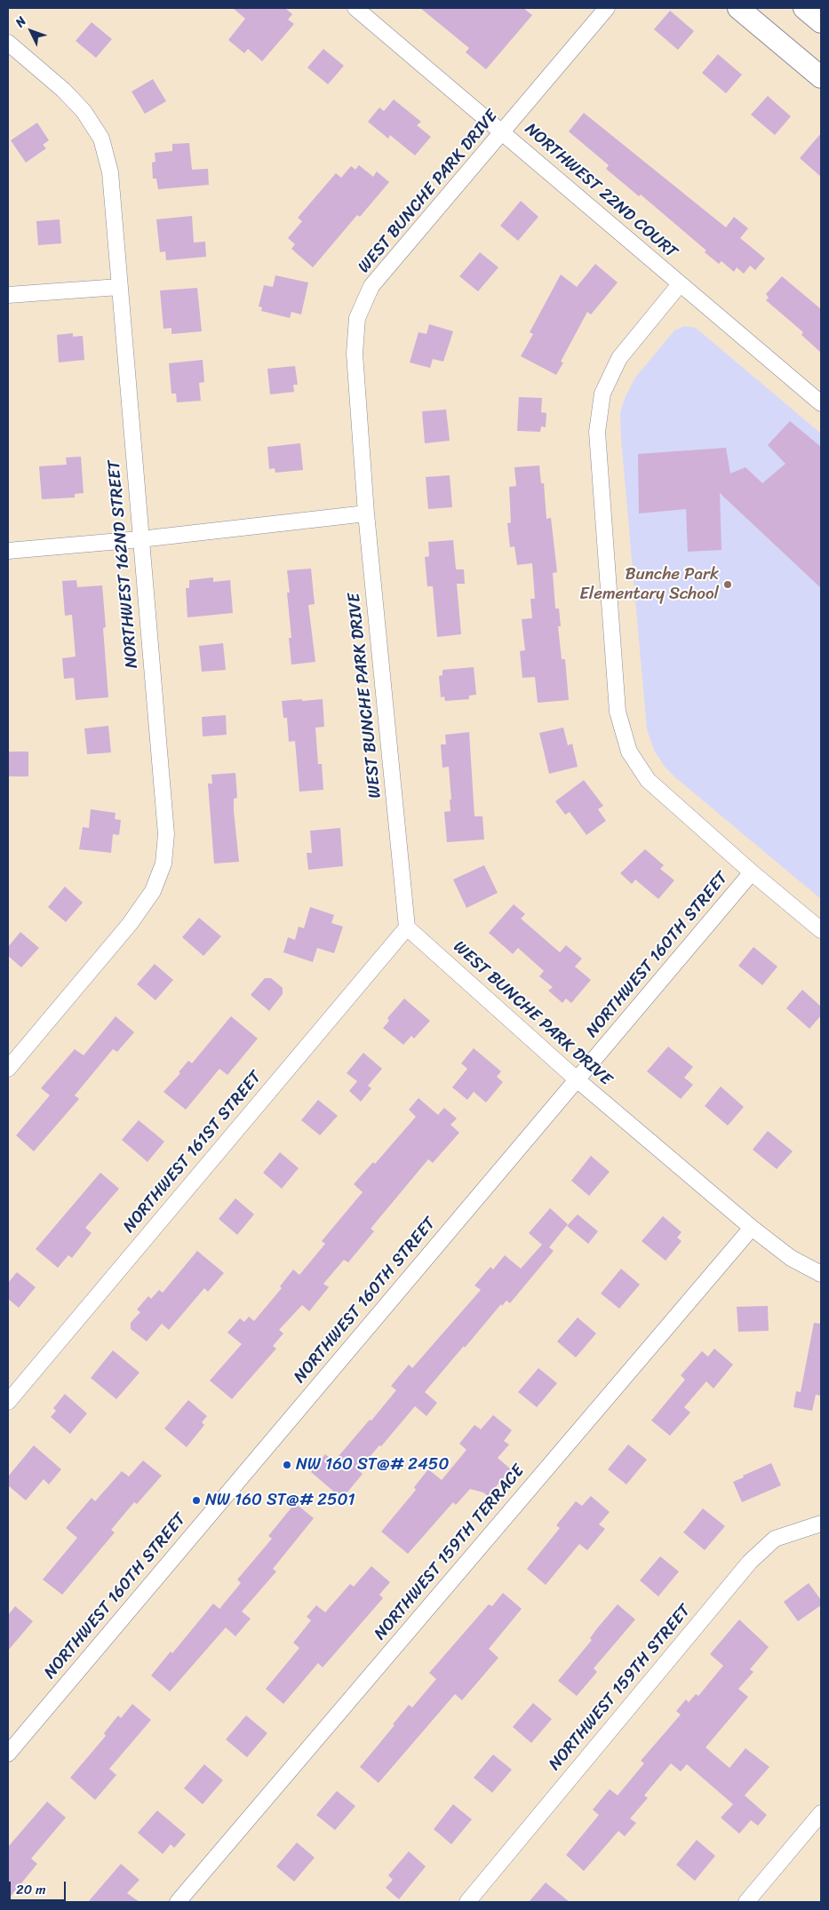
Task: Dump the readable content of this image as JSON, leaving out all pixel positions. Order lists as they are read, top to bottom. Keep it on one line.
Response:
{"streets":{"street":["NORTHWEST 22ND COURT","WEST BUNCHE PARK DRIVE","NORTHWEST 162ND STREET","NORTHWEST 160TH STREET","NORTHWEST 161ST STREET","NORTHWEST 159TH TERRACE","NORTHWEST 159TH STREET"]},"crossings":[["NORTHWEST 22ND COURT","WEST BUNCHE PARK DRIVE"],["WEST BUNCHE PARK DRIVE","NORTHWEST 160TH STREET"],["WEST BUNCHE PARK DRIVE","NORTHWEST 161ST STREET"],["WEST BUNCHE PARK DRIVE","NORTHWEST 159TH TERRACE"]],"places":["Bunche Park Elementary School","NW 160 ST@# 2450","NW 160 ST@# 2501"],"scale_bar":"20 m","north":"top left"}
